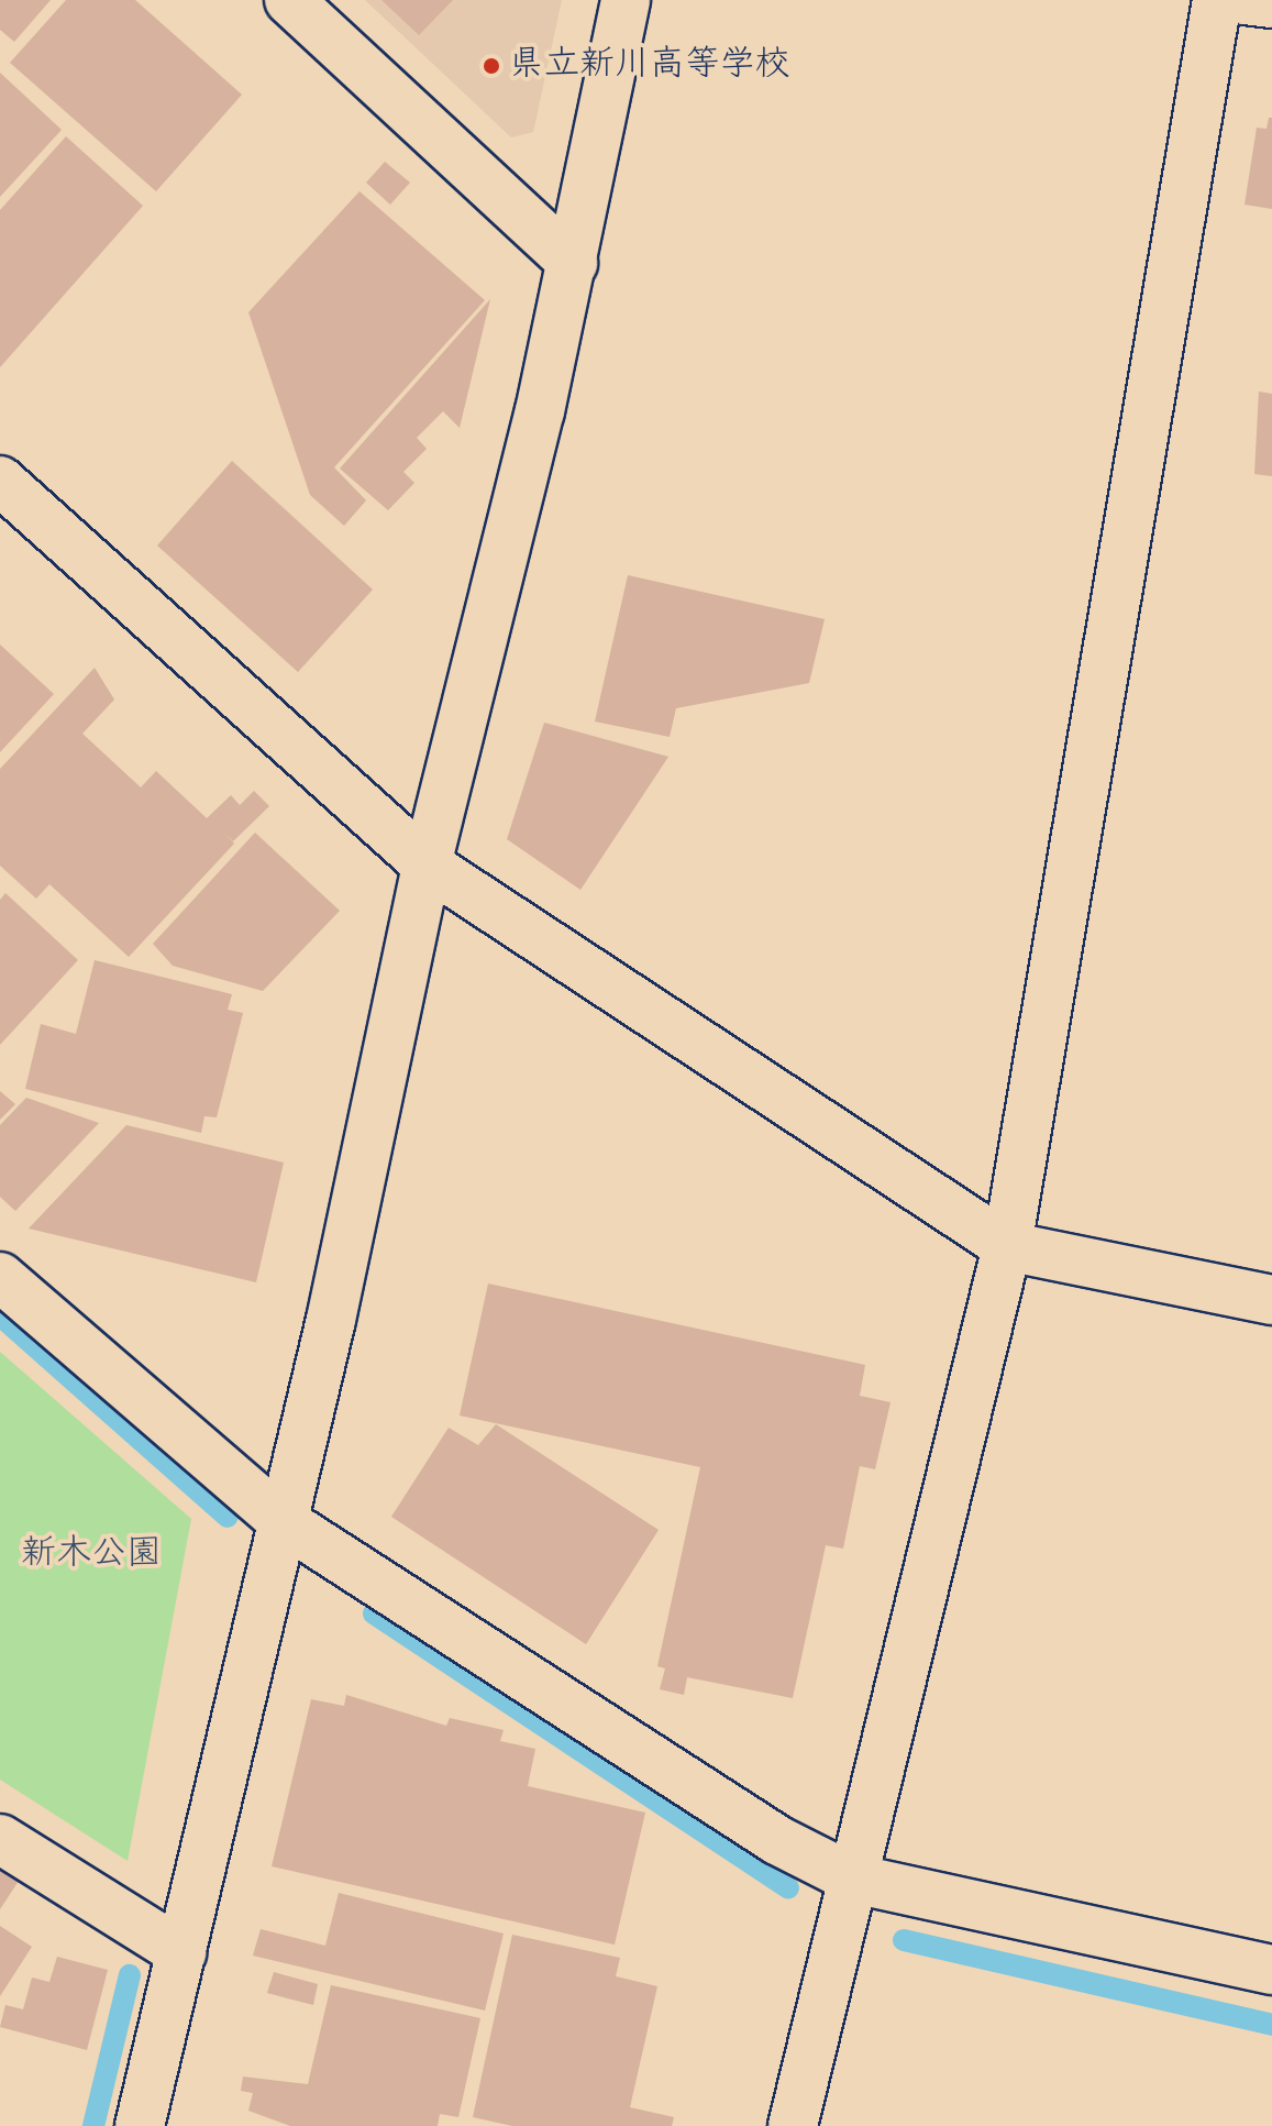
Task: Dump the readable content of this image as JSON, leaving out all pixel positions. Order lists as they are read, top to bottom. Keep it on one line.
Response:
{"parks":["新木公園"],"places":["県立新川高等学校"]}
